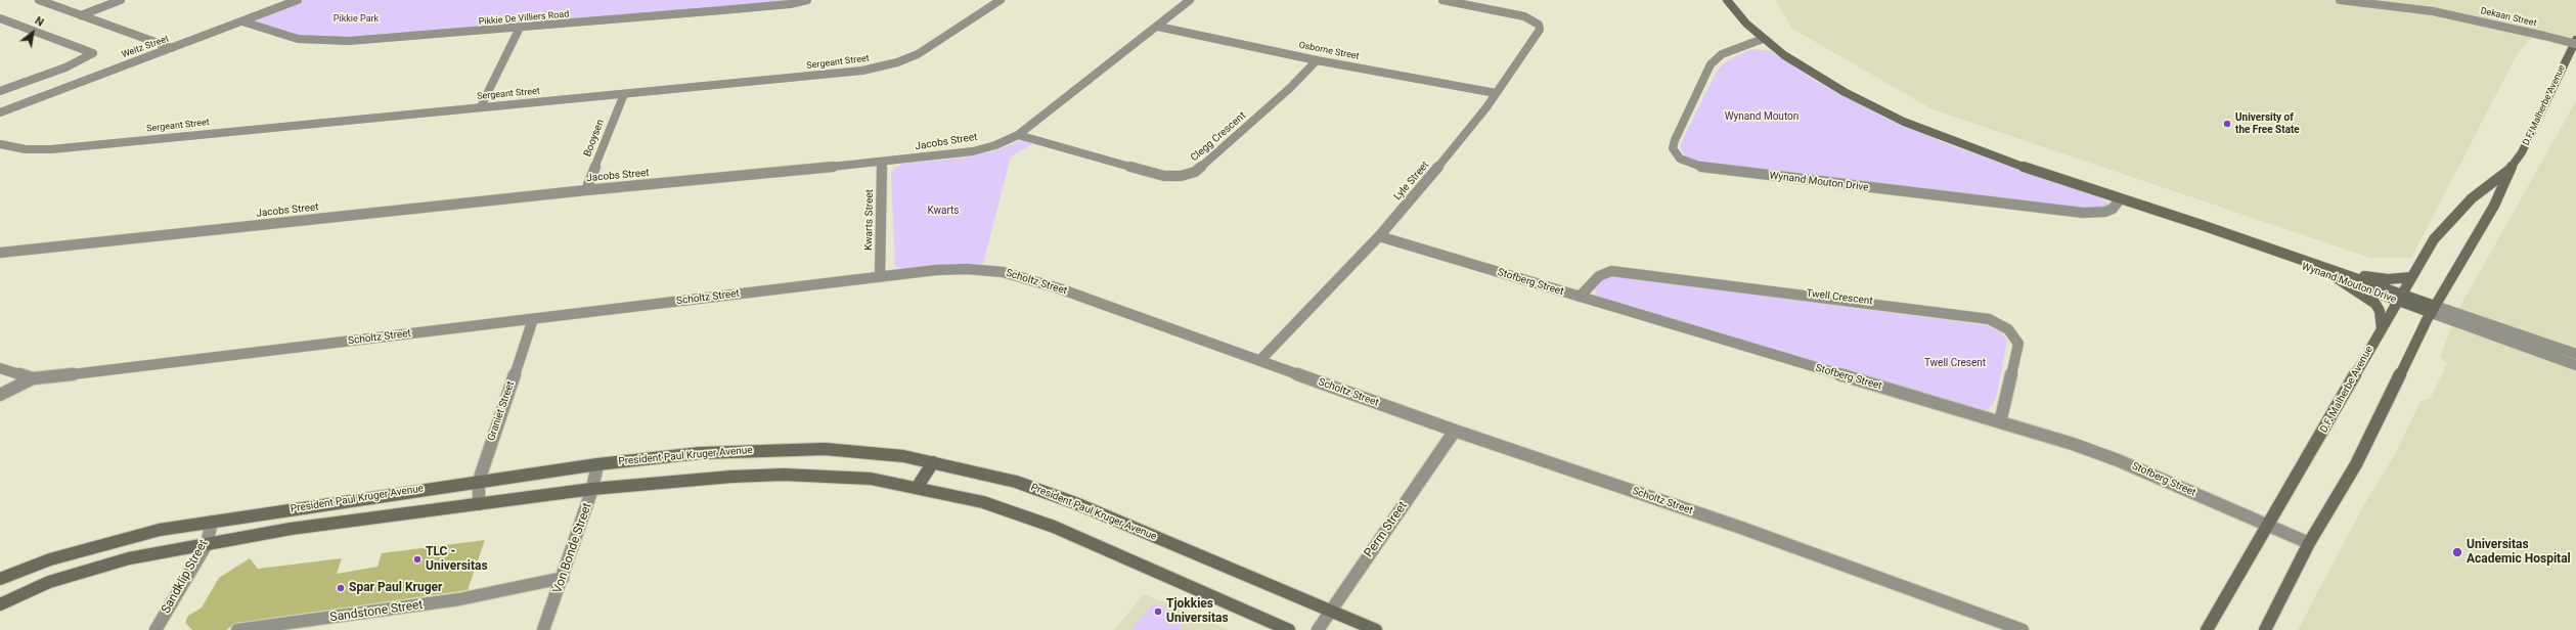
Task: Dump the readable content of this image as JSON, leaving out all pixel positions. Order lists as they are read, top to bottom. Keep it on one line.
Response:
{"streets":{"street":["Dekaan Street","Pikkie De Villiers Road","Weitz Street","Osborne Street","Sergeant Street","D.F. Malherbe Avenue","Clegg Crescent","Booysen","Jacobs Street","Lyle Street","Wynand Mouton Drive","Kwarts Street","Scholtz Street","Stofberg Street","Twell Crescent","Graniet Street","President Paul Kruger Avenue","Perm Street","Von Bonde Street","Sandklip Street","Sandstone Street"]},"crossings":[["Pikkie De Villiers Road","Weitz Street"],["Osborne Street","Clegg Crescent"],["Osborne Street","Jacobs Street"],["Osborne Street","Lyle Street"],["Sergeant Street","Booysen"],["D.F. Malherbe Avenue","Wynand Mouton Drive"],["D.F. Malherbe Avenue","Stofberg Street"],["Clegg Crescent","Jacobs Street"],["Booysen","Jacobs Street"],["Jacobs Street","Kwarts Street"],["Lyle Street","Scholtz Street"],["Lyle Street","Stofberg Street"],["Kwarts Street","Scholtz Street"],["Scholtz Street","Graniet Street"],["Scholtz Street","Perm Street"],["Stofberg Street","Twell Crescent"],["Graniet Street","President Paul Kruger Avenue"],["President Paul Kruger Avenue","Perm Street"],["President Paul Kruger Avenue","Von Bonde Street"],["President Paul Kruger Avenue","Sandklip Street"],["Von Bonde Street","Sandstone Street"]],"parks":["Pikkie Park","Wynand Mouton","Kwarts","Twell Cresent"],"places":["University of the Free State","Universitas Academic Hospital","TLC - Universitas","Spar Paul Kruger","Tjokkies Universitas"],"north":"top right"}
